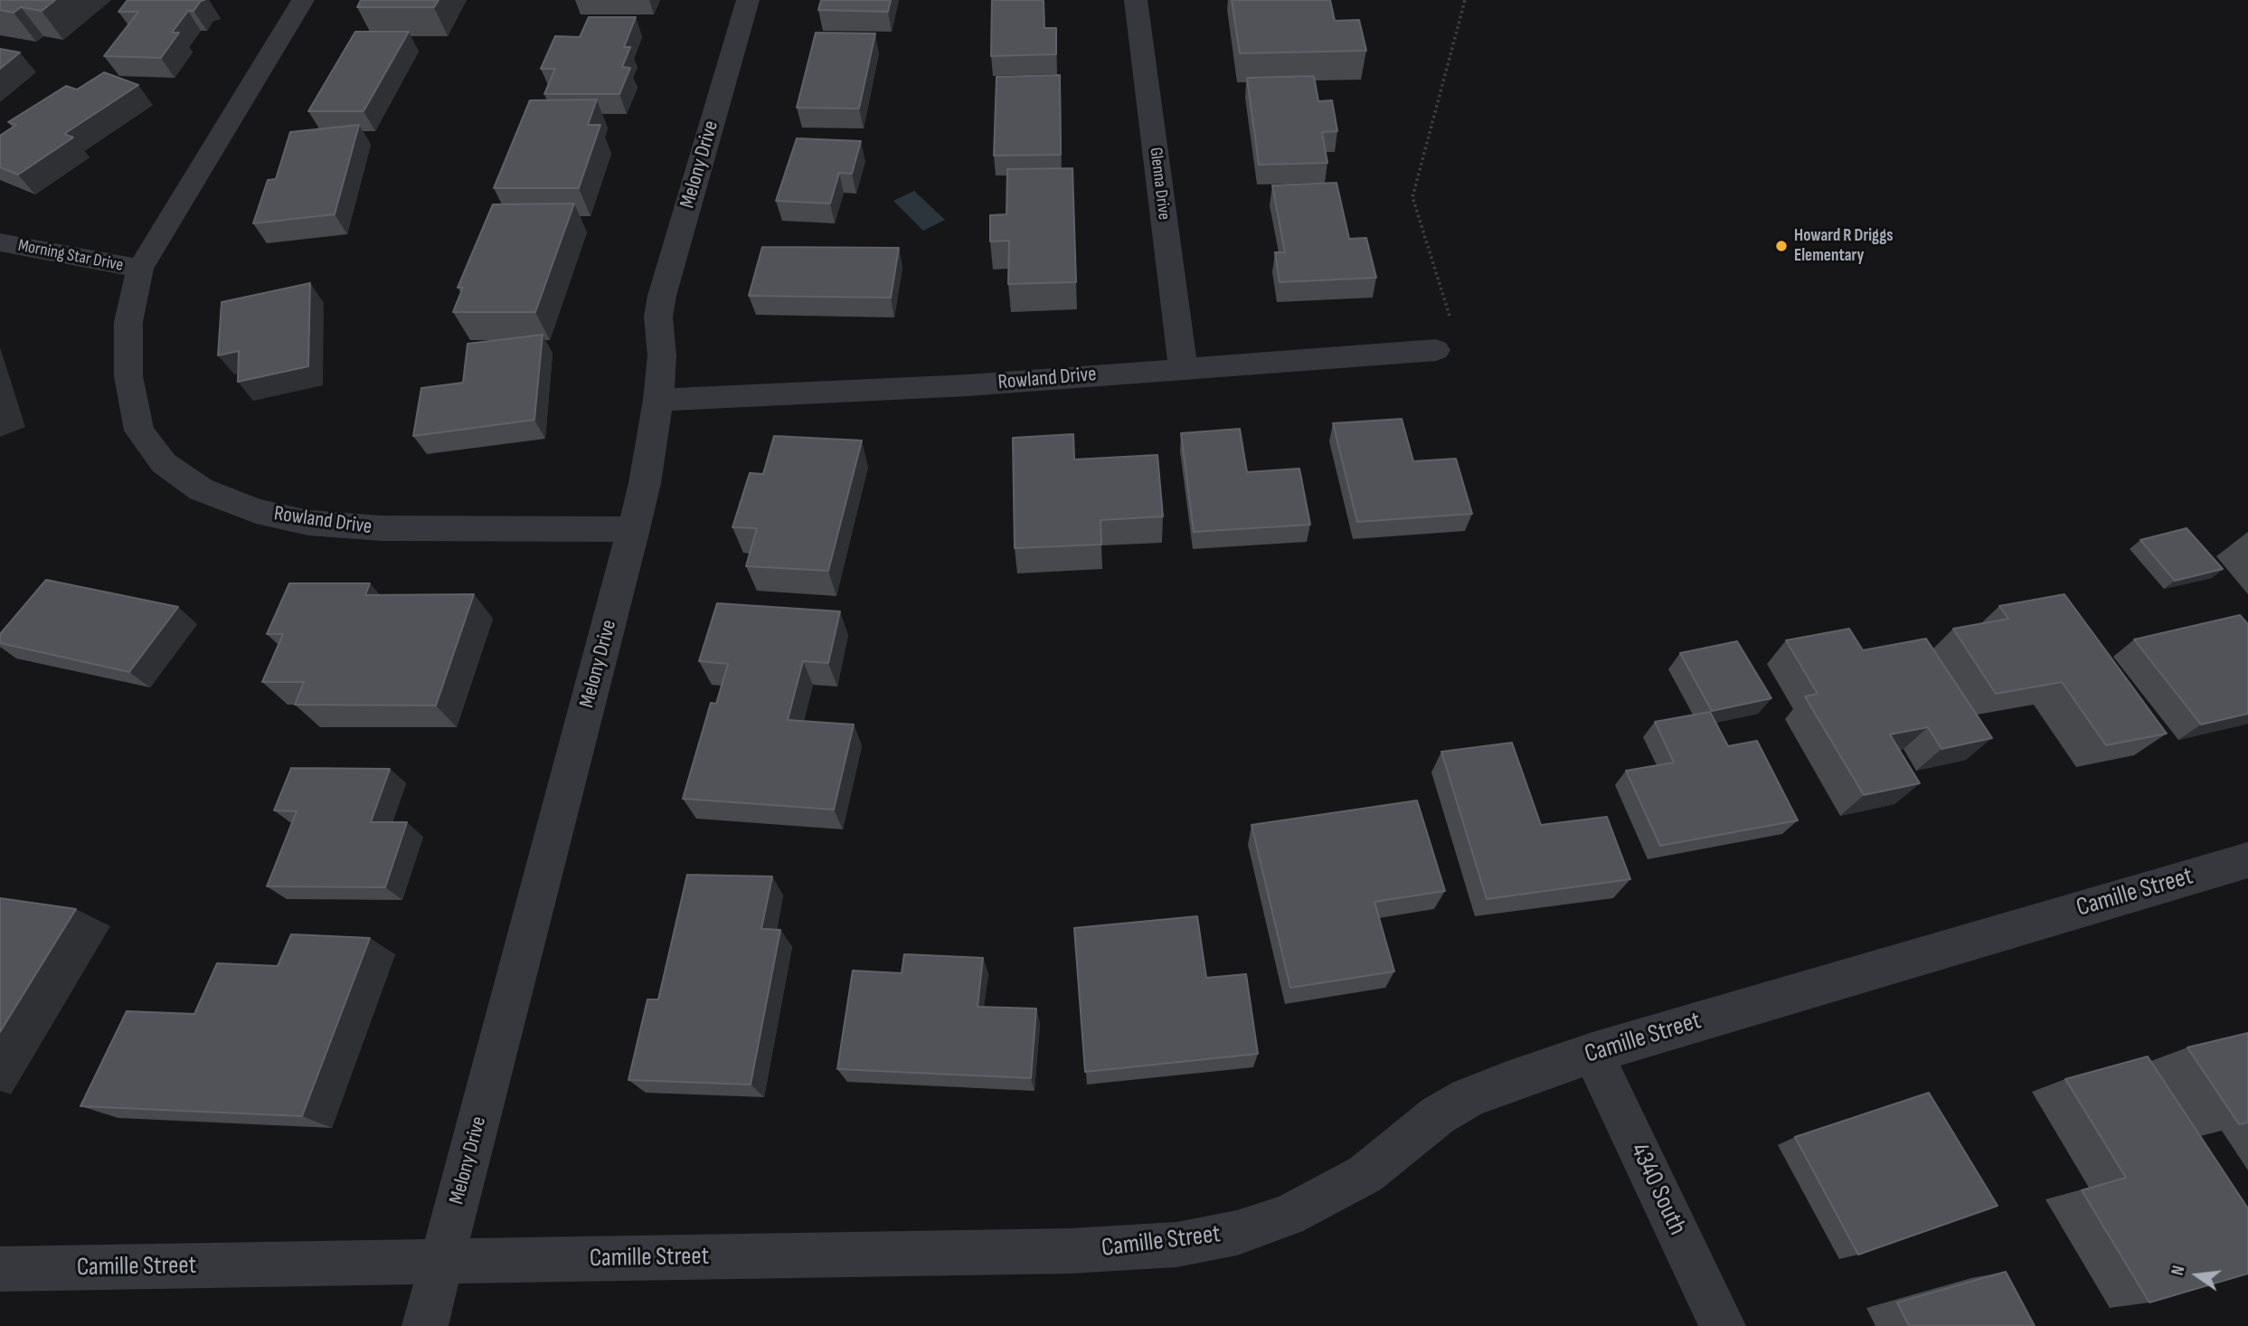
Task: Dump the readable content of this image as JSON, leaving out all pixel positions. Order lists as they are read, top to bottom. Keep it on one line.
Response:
{"streets":{"street":["Melony Drive","Glenna Drive","Morning Star Drive","Rowland Drive","Camille Street","4340 South"]},"crossings":[["Melony Drive","Rowland Drive"],["Melony Drive","Camille Street"],["Glenna Drive","Rowland Drive"],["Morning Star Drive","Rowland Drive"],["Camille Street","4340 South"]],"places":["Howard R Driggs Elementary"],"north":"left"}
